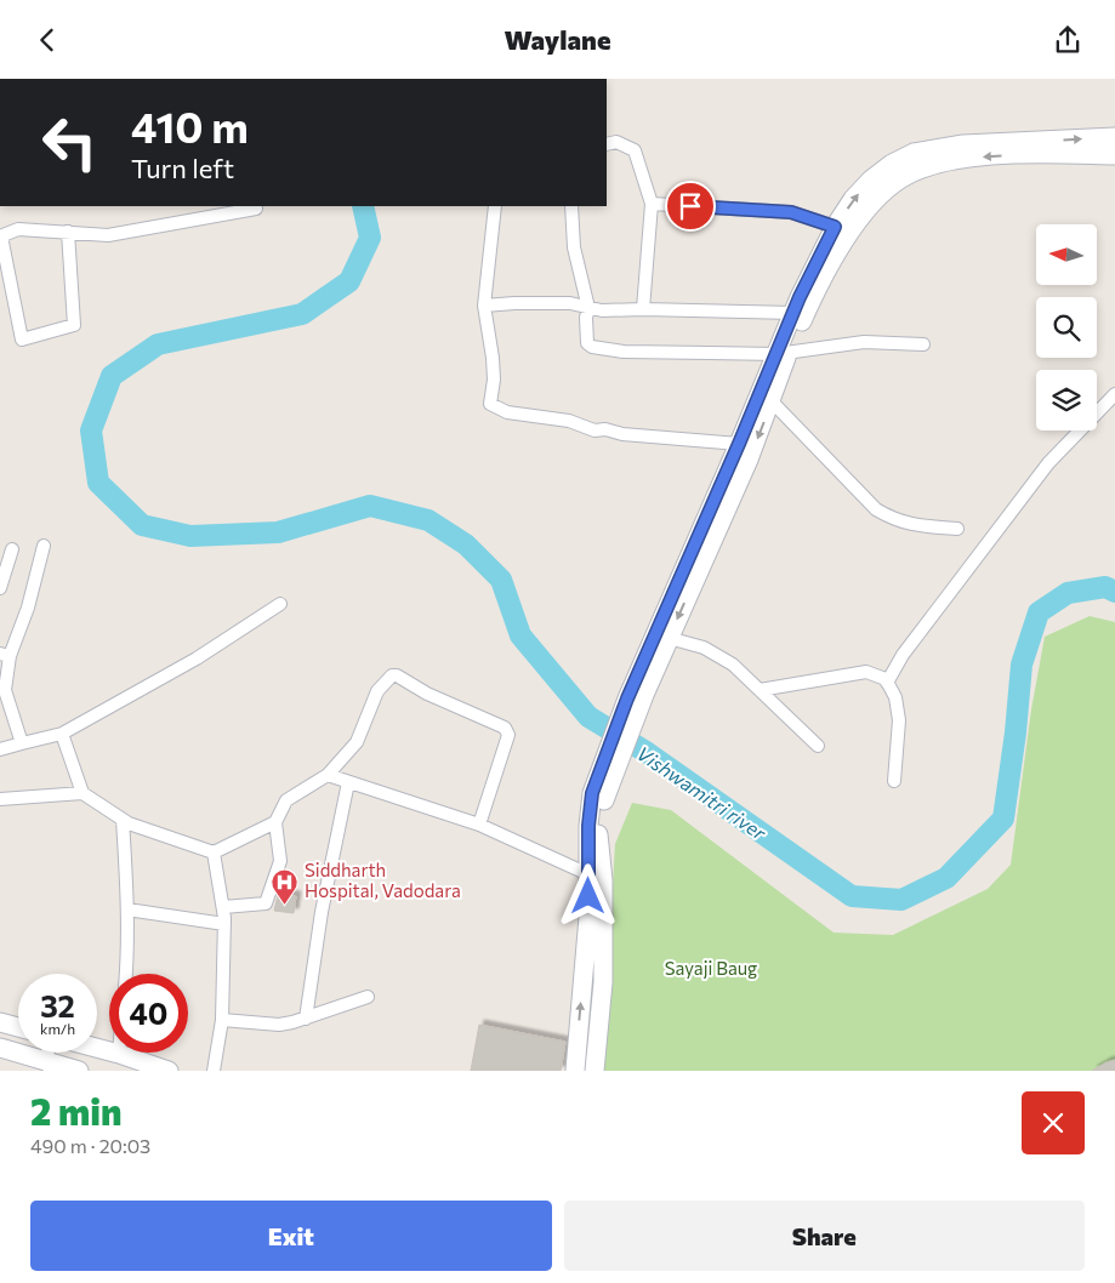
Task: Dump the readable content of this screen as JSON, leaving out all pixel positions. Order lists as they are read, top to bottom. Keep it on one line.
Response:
{"water":["Vishwamitri river"],"parks":["Sayaji Baug"],"places":{"hospital":["Siddharth Hospital, Vadodara"]},"north":"left","page":{"header":"Waylane","turn":["410 m","Turn left"],"speed":"32 km/h","limit":"40","heading":["2 min","490 m · 20:03"],"buttons":["Exit","Share"]}}
